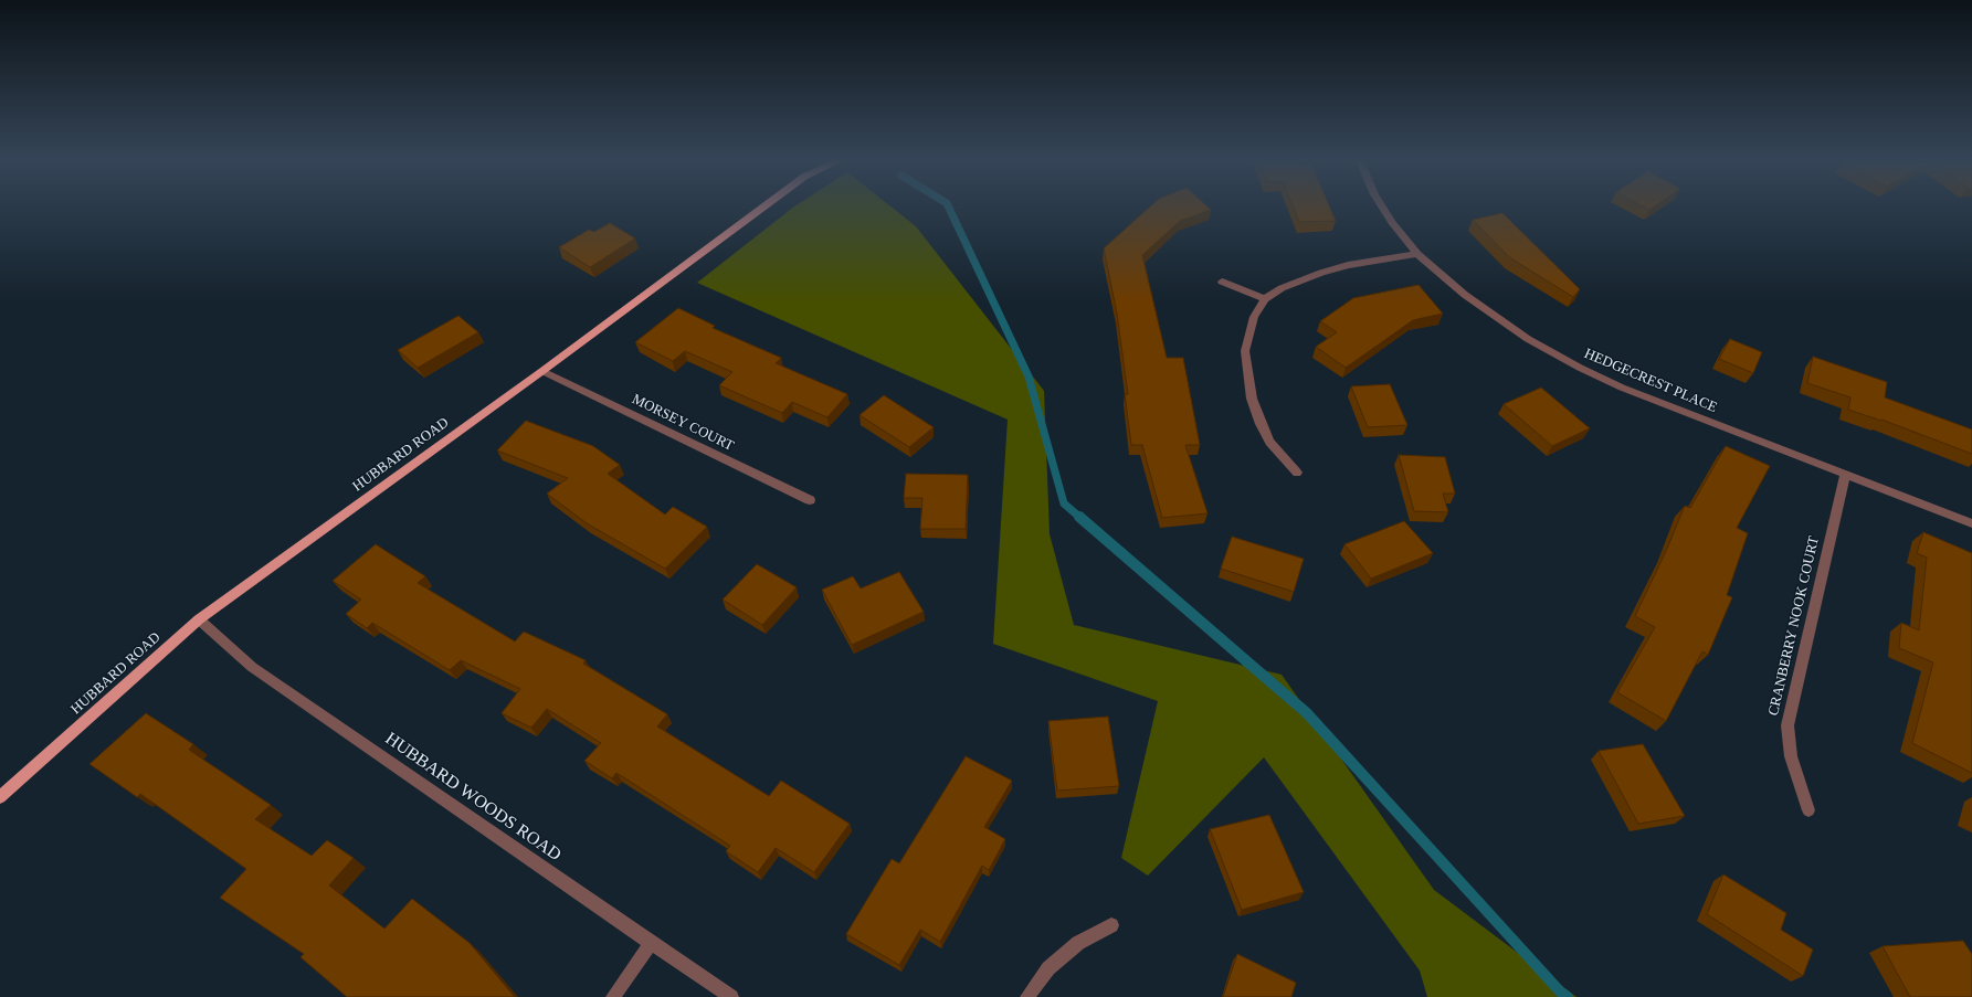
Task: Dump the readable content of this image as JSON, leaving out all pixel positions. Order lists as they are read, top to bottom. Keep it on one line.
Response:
{"streets":{"main road":["HUBBARD ROAD"],"street":["HEDGECREST PLACE","MORSEY COURT","CRANBERRY NOOK COURT","HUBBARD WOODS ROAD"]},"crossings":[["HEDGECREST PLACE","CRANBERRY NOOK COURT"],["MORSEY COURT","HUBBARD ROAD"],["HUBBARD ROAD","HUBBARD WOODS ROAD"]]}
